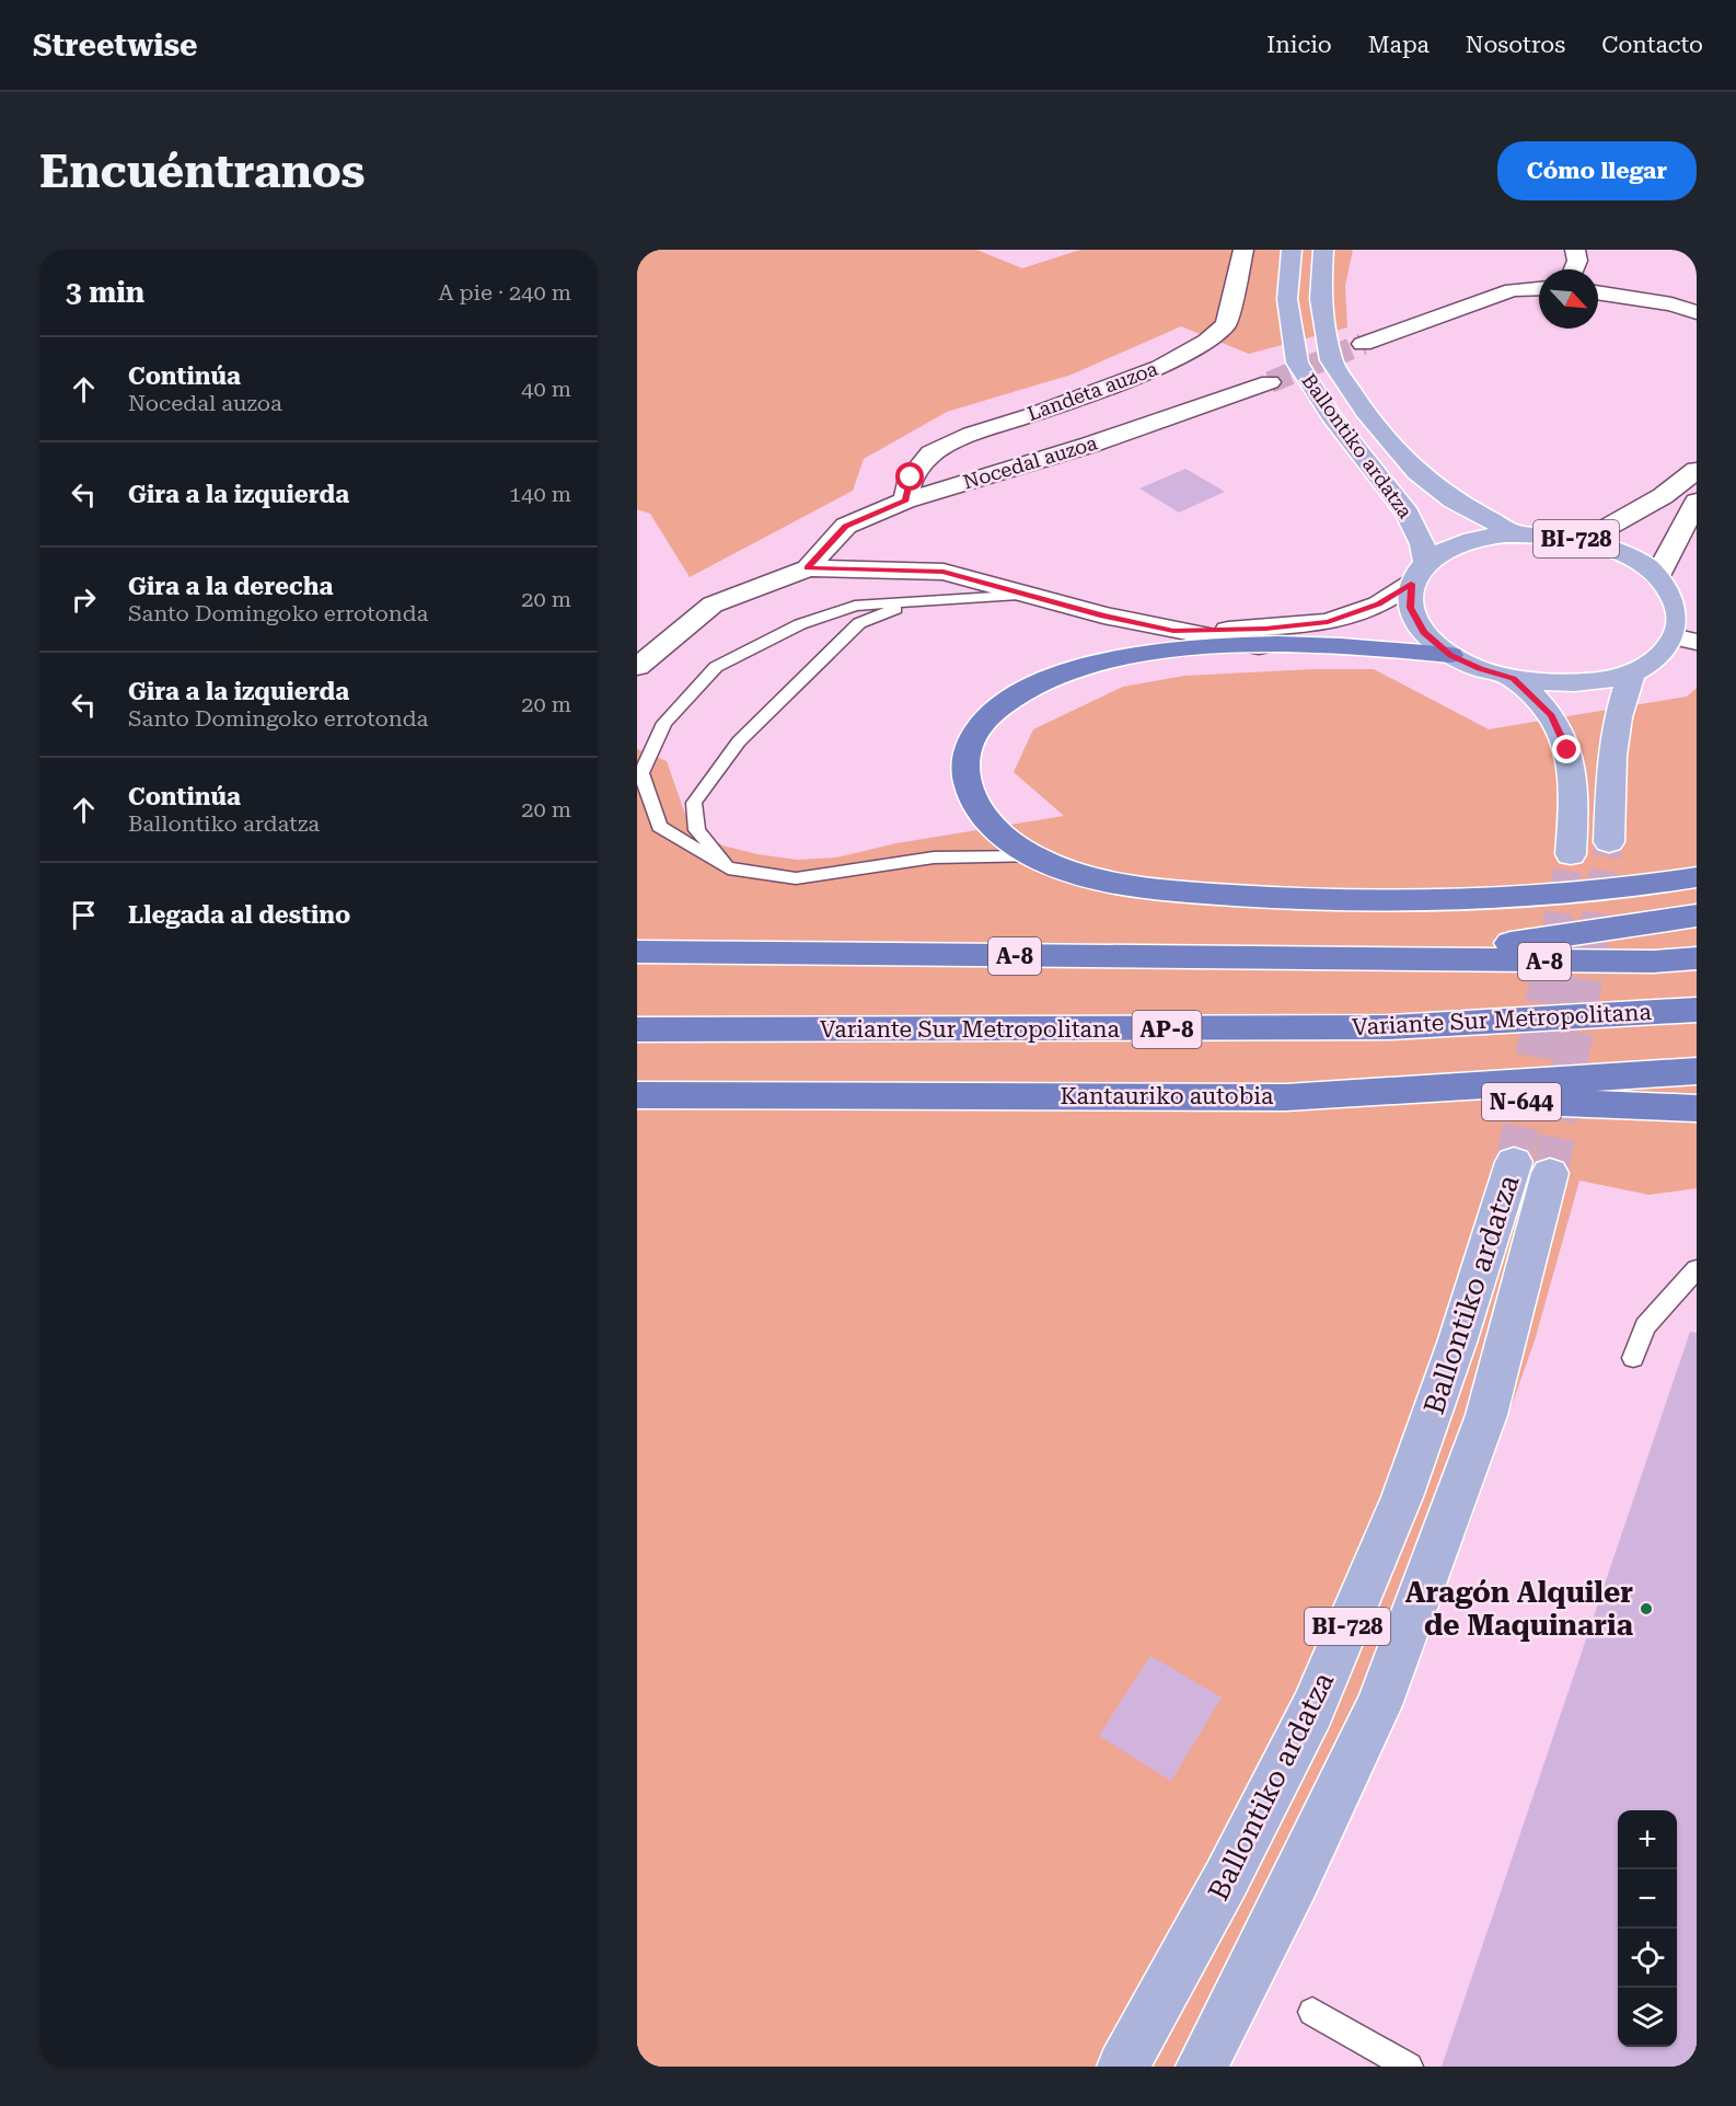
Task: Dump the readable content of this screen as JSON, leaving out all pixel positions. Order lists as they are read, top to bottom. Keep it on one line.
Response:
{"streets":{"highway":["A-8","Variante Sur Metropolitana","AP-8","Kantauriko autobia","N-644"],"main road":["Ballontiko ardatza","BI-728"],"street":["Landeta auzoa","Nocedal auzoa"]},"crossings":[["Landeta auzoa","Nocedal auzoa"],["Ballontiko ardatza","BI-728"],["Kantauriko autobia","N-644"]],"places":["Aragón Alquiler de Maquinaria"],"north":"bottom right","page":{"header":"Streetwise","nav":["Inicio","Mapa","Nosotros","Contacto"],"buttons":"Cómo llegar","title":"Encuéntranos","heading":["3 min","A pie · 240 m"],"list":[["Continúa","Nocedal auzoa","40 m"],["Gira a la izquierda","140 m"],["Gira a la derecha","Santo Domingoko errotonda","20 m"],["Gira a la izquierda","Santo Domingoko errotonda","20 m"],["Continúa","Ballontiko ardatza","20 m"],"Llegada al destino"],"map_buttons":["+","−"]}}
